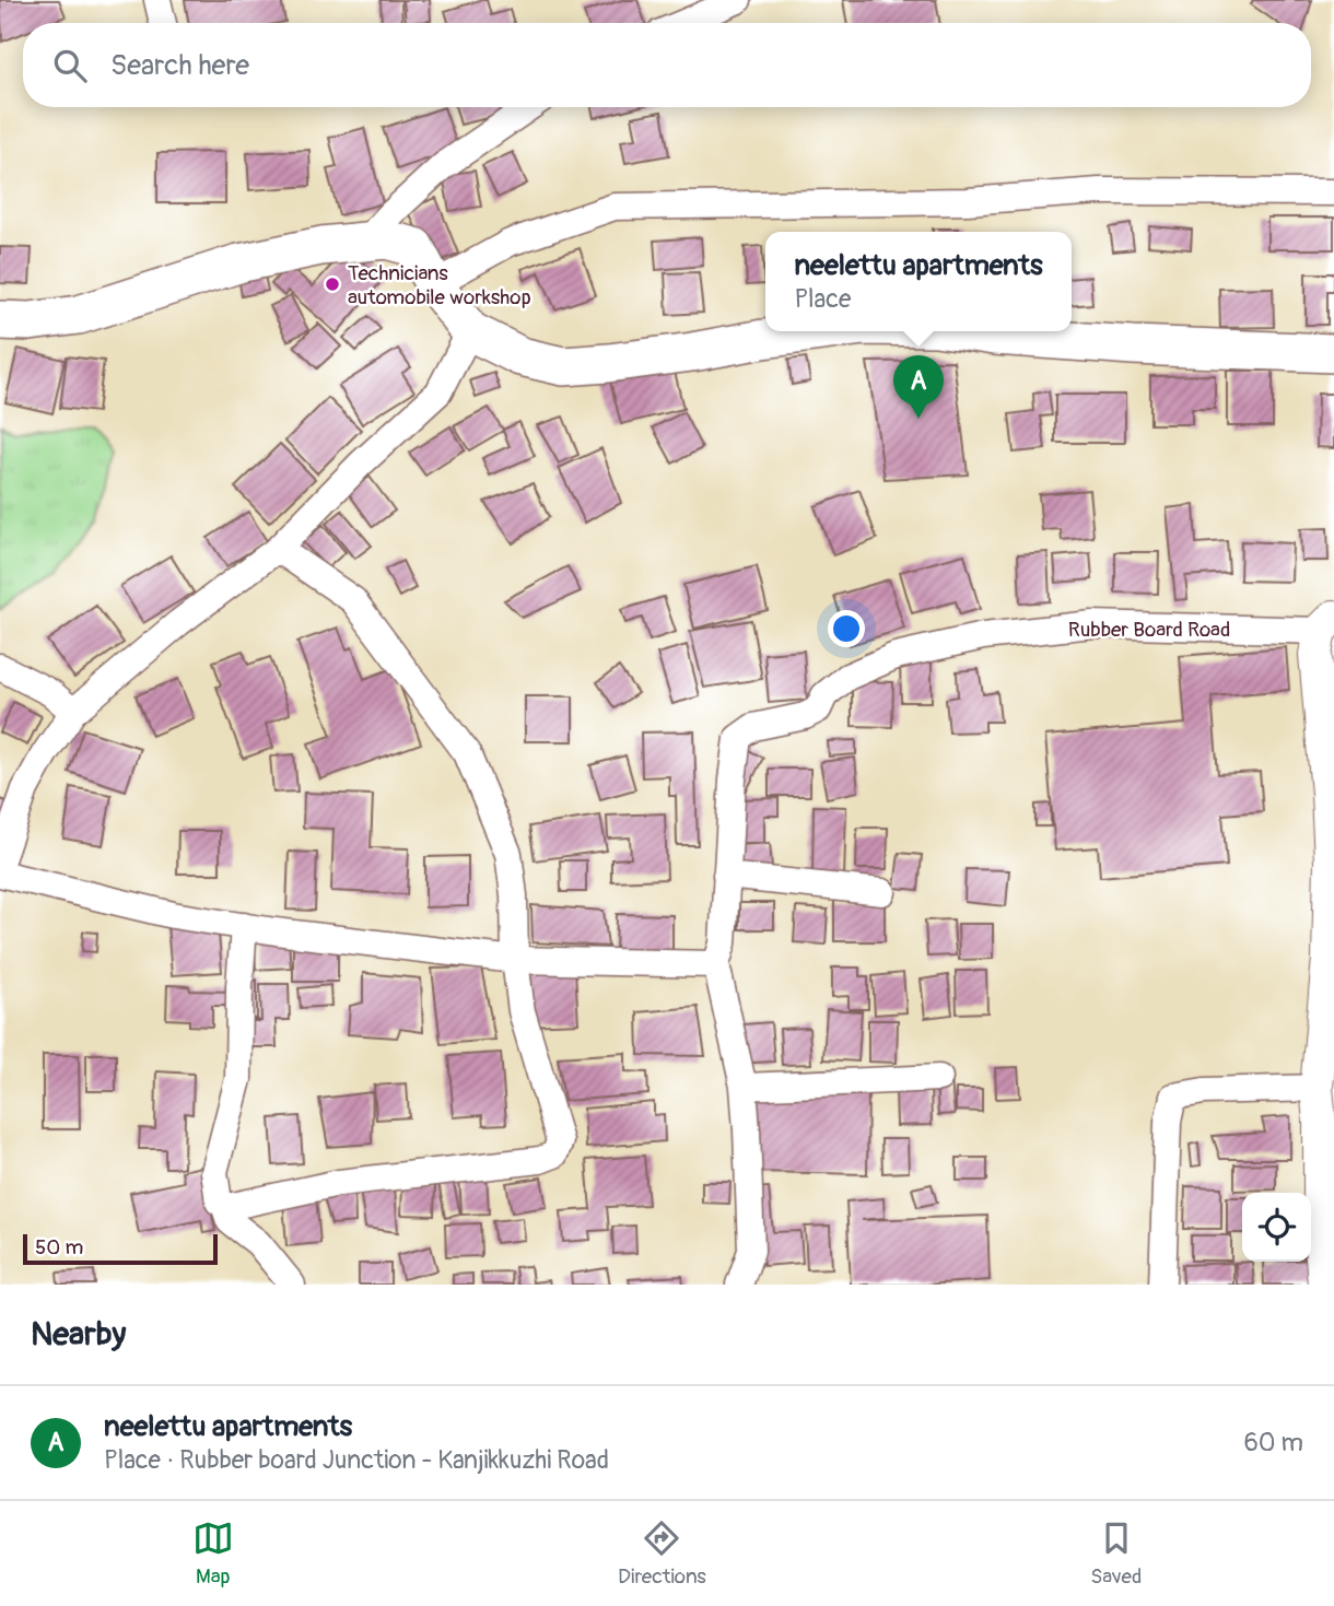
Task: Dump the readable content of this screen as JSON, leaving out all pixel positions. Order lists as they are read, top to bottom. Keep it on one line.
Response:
{"streets":{"street":["Rubber Board Road"]},"places":["Technicians automobile workshop"],"scale_bar":"50 m","page":{"search":"Search here","popup":["neelettu apartments","Place"],"pins":"A","scale":"50 m","heading":"Nearby","list":[{"mark":"A","name":"neelettu apartments","note":"Place · Rubber board Junction - Kanjikkuzhi Road","value":"60 m"}],"nav":["Map","Directions","Saved"]}}
